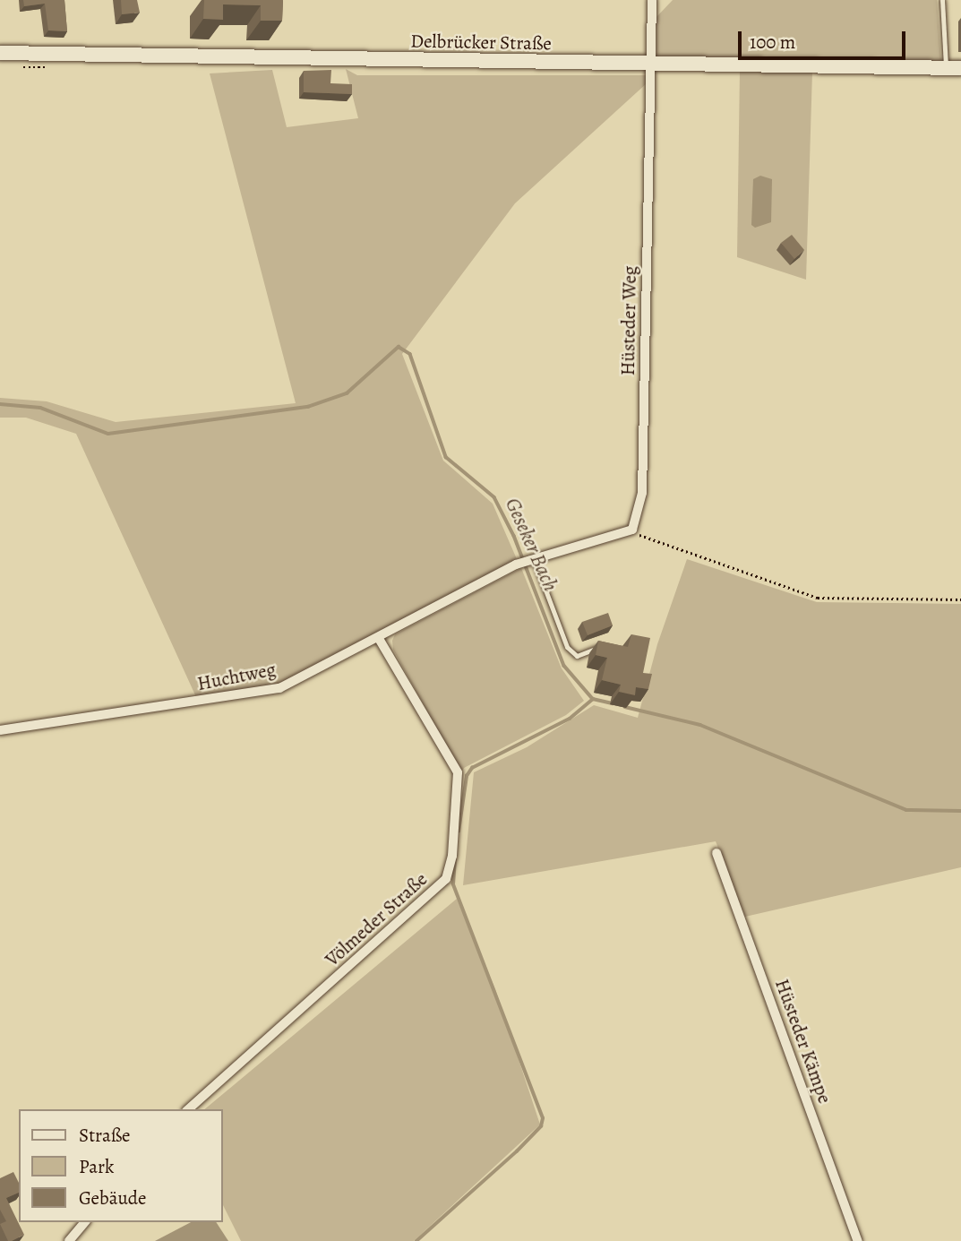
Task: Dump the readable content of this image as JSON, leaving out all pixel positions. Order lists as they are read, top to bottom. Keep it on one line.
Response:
{"streets":{"main road":["Delbrücker Straße"],"street":["Hüsteder Weg","Huchtweg","Völmeder Straße","Hüsteder Kämpe"]},"crossings":[["Delbrücker Straße","Hüsteder Weg"],["Huchtweg","Völmeder Straße"]],"water":["Geseker Bach"],"legend":["Straße","Park","Gebäude"],"scale_bar":"100 m"}
